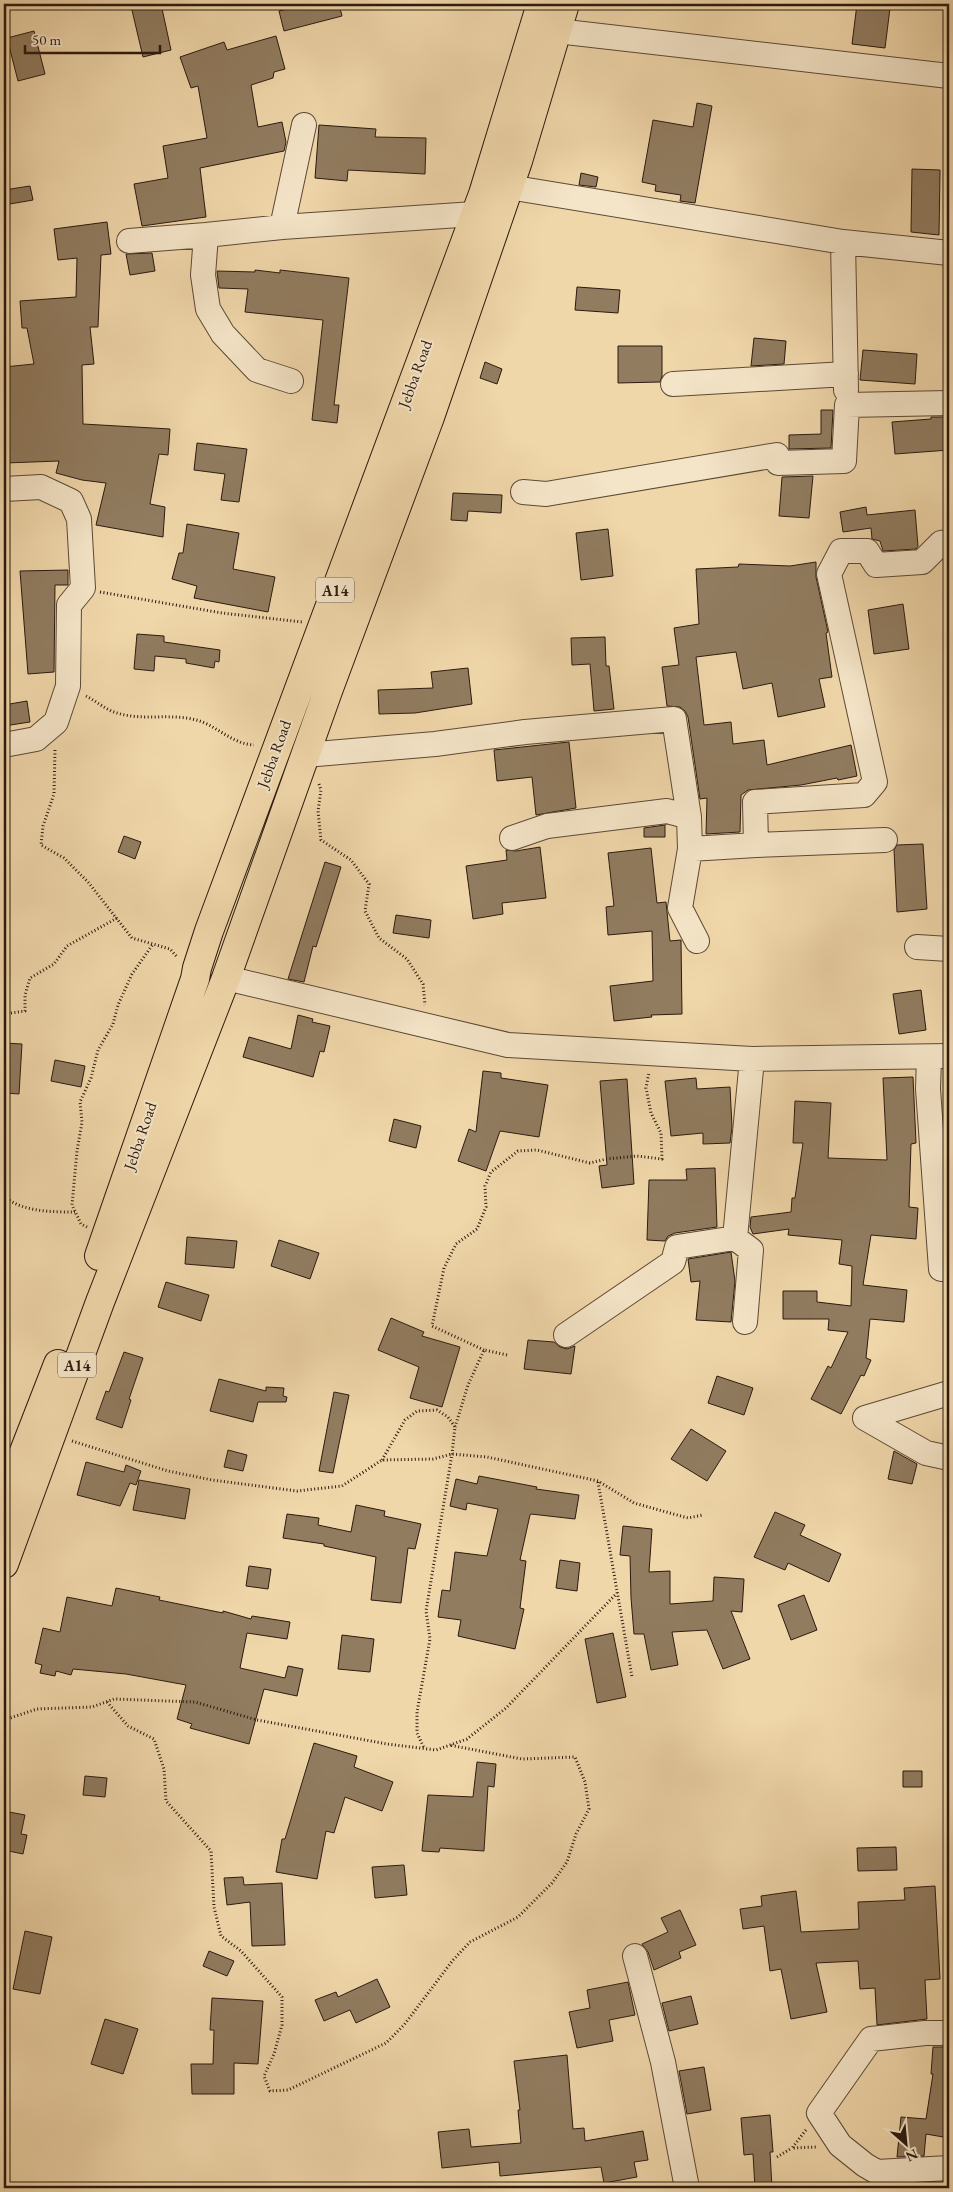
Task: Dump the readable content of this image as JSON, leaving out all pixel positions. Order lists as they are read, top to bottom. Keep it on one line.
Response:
{"streets":{"highway":["Jebba Road","A14"]},"scale_bar":"50 m","north":"bottom right"}
